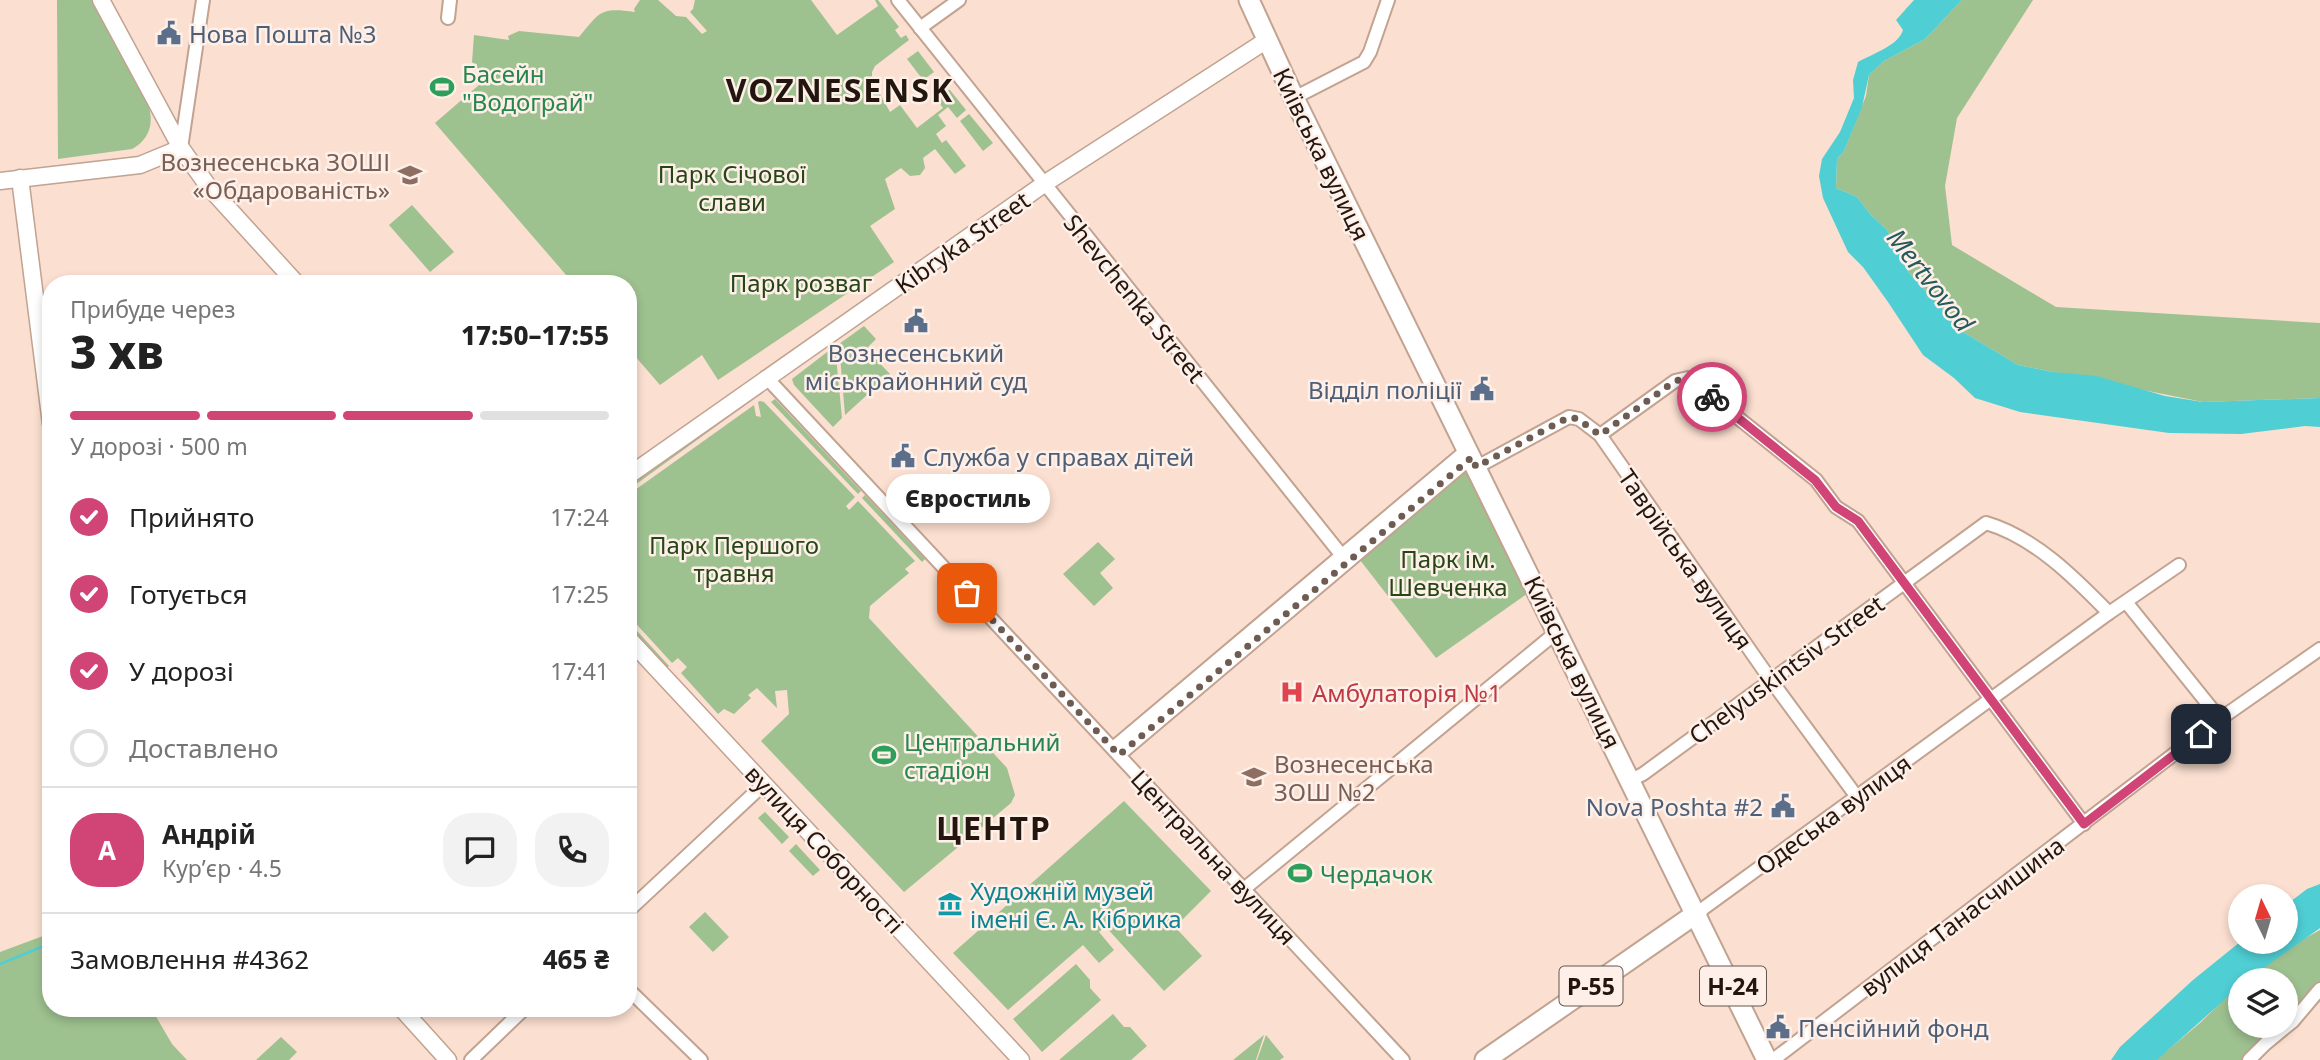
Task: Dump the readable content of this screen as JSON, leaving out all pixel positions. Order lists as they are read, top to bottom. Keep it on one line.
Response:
{"streets":{"main road":["Київська вулиця","Kibryka Street","Одеська вулиця","вулиця Соборності","Р-55","Н-24"],"street":["Shevchenka Street","Таврійська вулиця","Chelyuskintsiv Street","Центральна вулиця","вулиця Танасчишина"]},"crossings":[["Київська вулиця","Kibryka Street"],["Київська вулиця","Таврійська вулиця"],["Київська вулиця","Chelyuskintsiv Street"],["Київська вулиця","Одеська вулиця"],["Kibryka Street","Shevchenka Street"],["Kibryka Street","Центральна вулиця"],["Таврійська вулиця","Chelyuskintsiv Street"],["Таврійська вулиця","Одеська вулиця"],["Chelyuskintsiv Street","Одеська вулиця"]],"districts":["VOZNESENSK","ЦЕНТР"],"water":["Mertvovod"],"parks":["Парк Січової слави","Парк розваг","Парк Першого травня","Парк ім. Шевченка"],"places":{"public building":["Нова Пошта №3","Вознесенський міськрайонний суд","Відділ поліції","Служба у справах дітей","Nova Poshta #2","Пенсійний фонд"],"sports":["Басейн \"Водограй\"","Центральний стадіон","Чердачок"],"school or university":["Вознесенська ЗОШІ «Обдарованість»","Вознесенська ЗОШ №2"],"other":["Євростиль"],"hospital":["Амбулаторія №1"],"museum":["Художній музей імені Є. А. Кібрика"]},"north":"top","page":{"heading":["3 хв","Прибуде через","17:50–17:55"],"panel":["Андрій","Кур’єр · 4.5","Замовлення #4362","465 ₴"],"bar":"У дорозі · 500 m","bubble":"Євростиль","list":[["Прийнято","17:24"],["Готується","17:25"],["У дорозі","17:41"],"Доставлено"],"round":"А"}}
